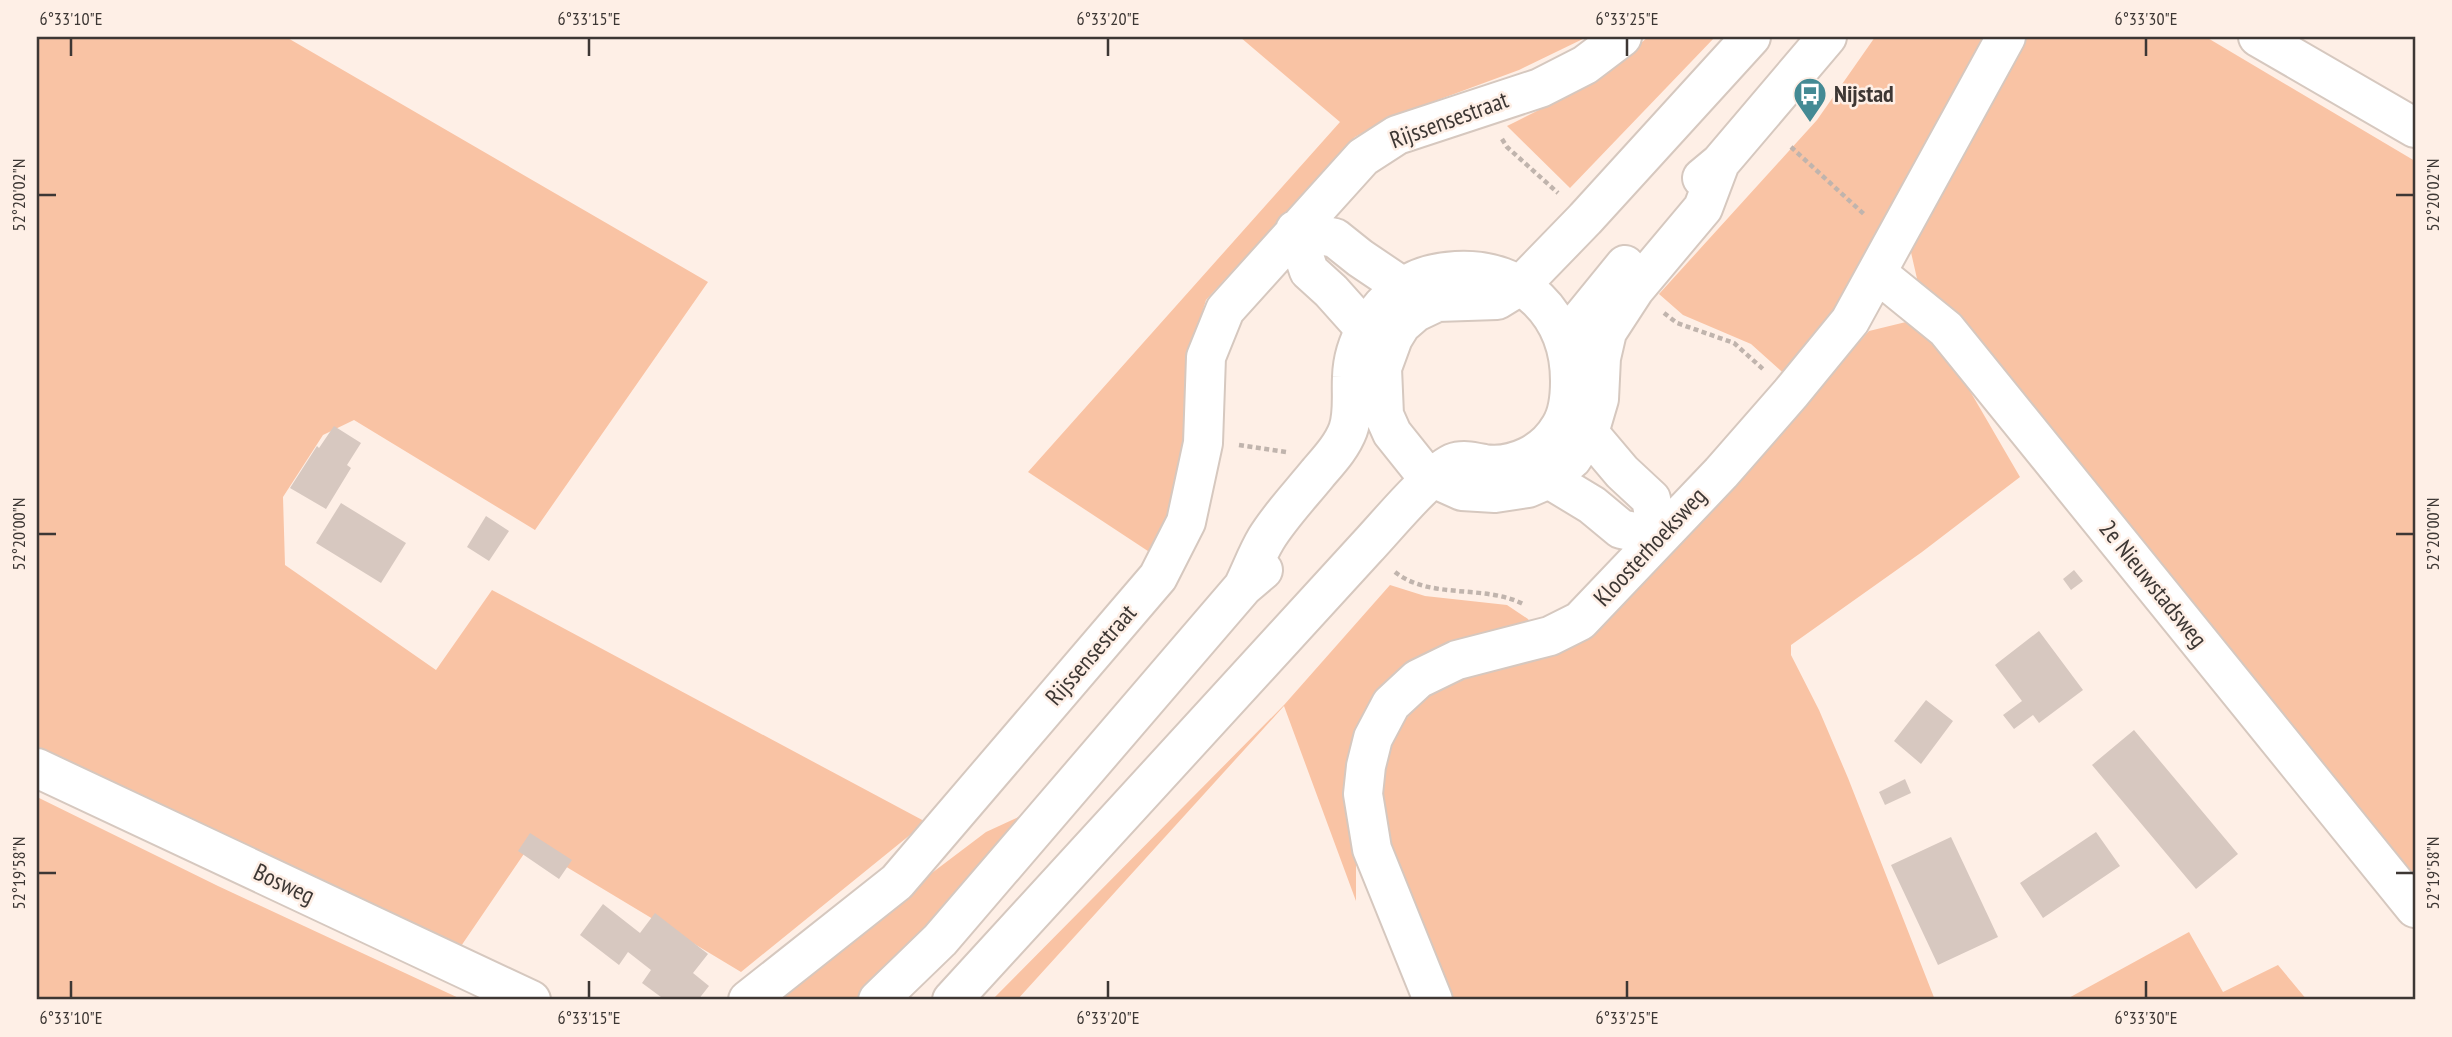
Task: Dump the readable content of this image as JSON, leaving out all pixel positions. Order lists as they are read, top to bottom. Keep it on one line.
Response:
{"streets":{"street":["Rijssensestraat","Kloosterhoeksweg","2e Nieuwstadsweg","Bosweg"]},"crossings":[["Kloosterhoeksweg","2e Nieuwstadsweg"]],"places":{"bus stop":["Nijstad"]},"coordinates":["6°33'10\"E","6°33'15\"E","6°33'20\"E","6°33'25\"E","6°33'30\"E","52°20'02\"N","52°20'00\"N","52°19'58\"N"]}
